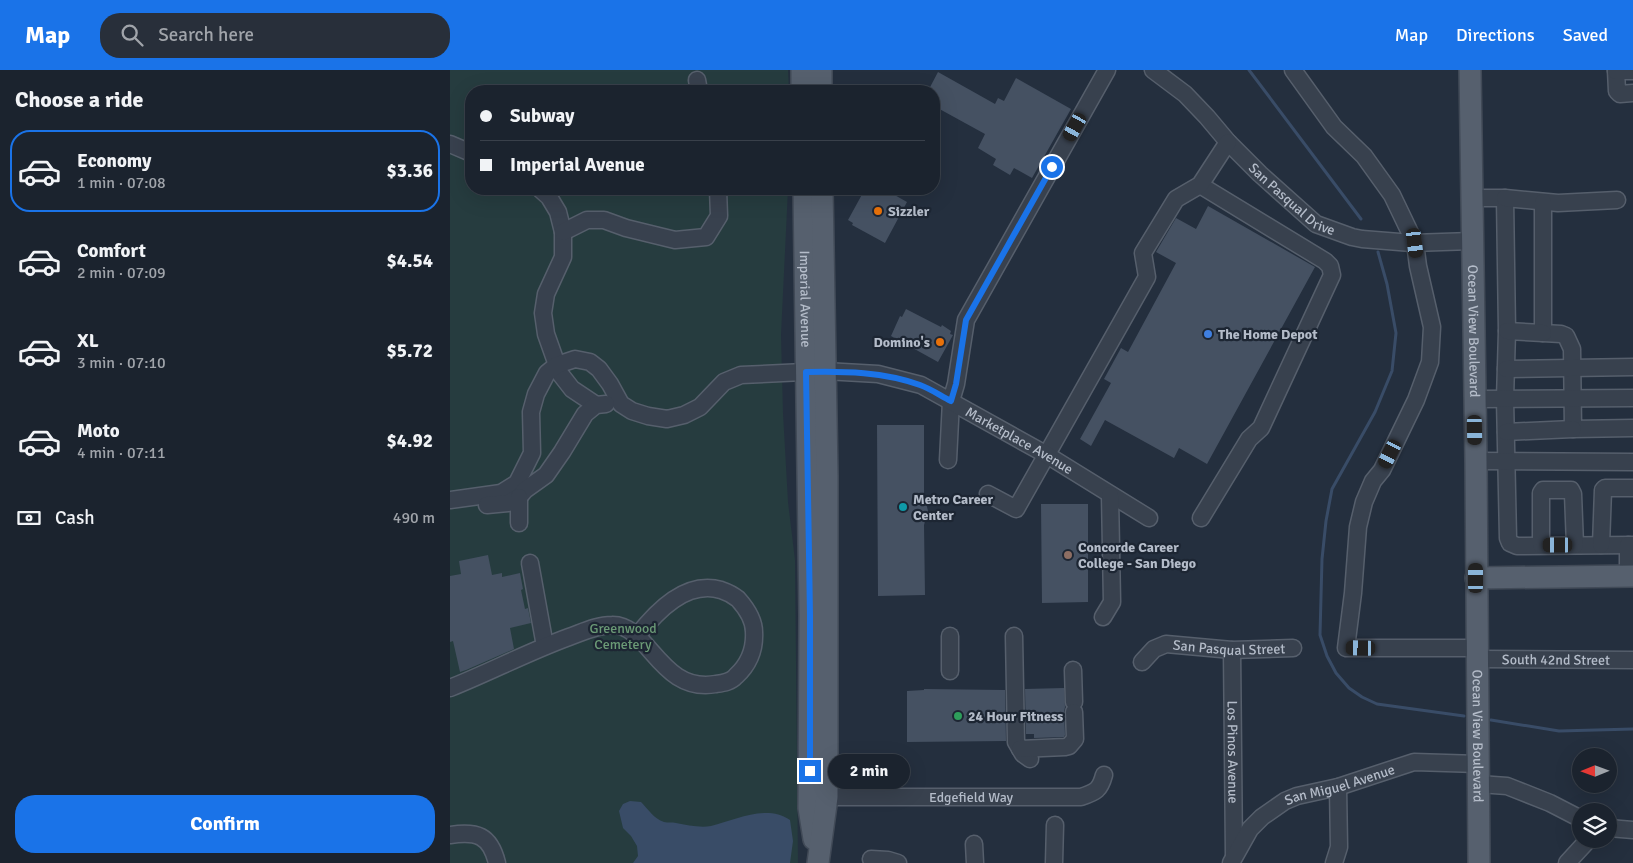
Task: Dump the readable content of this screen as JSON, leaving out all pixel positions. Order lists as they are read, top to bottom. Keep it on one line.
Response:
{"streets":{"main road":["Imperial Avenue","Ocean View Boulevard"],"street":["San Pasqual Drive","Marketplace Avenue","San Pasqual Street","South 42nd Street","Los Pinos Avenue","San Miguel Avenue","Edgefield Way"]},"crossings":[["San Pasqual Drive","Ocean View Boulevard"],["Imperial Avenue","Marketplace Avenue"],["Imperial Avenue","Edgefield Way"],["Ocean View Boulevard","South 42nd Street"],["Ocean View Boulevard","San Miguel Avenue"],["San Pasqual Street","Los Pinos Avenue"],["Los Pinos Avenue","San Miguel Avenue"]],"parks":["Greenwood Cemetery"],"places":["Sizzler","The Home Depot","Domino's","Metro Career Center","Concorde Career College - San Diego","24 Hour Fitness"],"north":"left","page":{"header":"Map","search":"Search here","nav":["Map","Directions","Saved"],"heading":"Choose a ride","banner":["Subway","Imperial Avenue"],"list":[{"name":"Economy","note":"1 min · 07:08","value":"$3.36"},{"name":"Comfort","note":"2 min · 07:09","value":"$4.54"},{"name":"XL","note":"3 min · 07:10","value":"$5.72"},{"name":"Moto","note":"4 min · 07:11","value":"$4.92"}],"pay":["Cash","490 m"],"bubble":"2 min","buttons":"Confirm"}}
